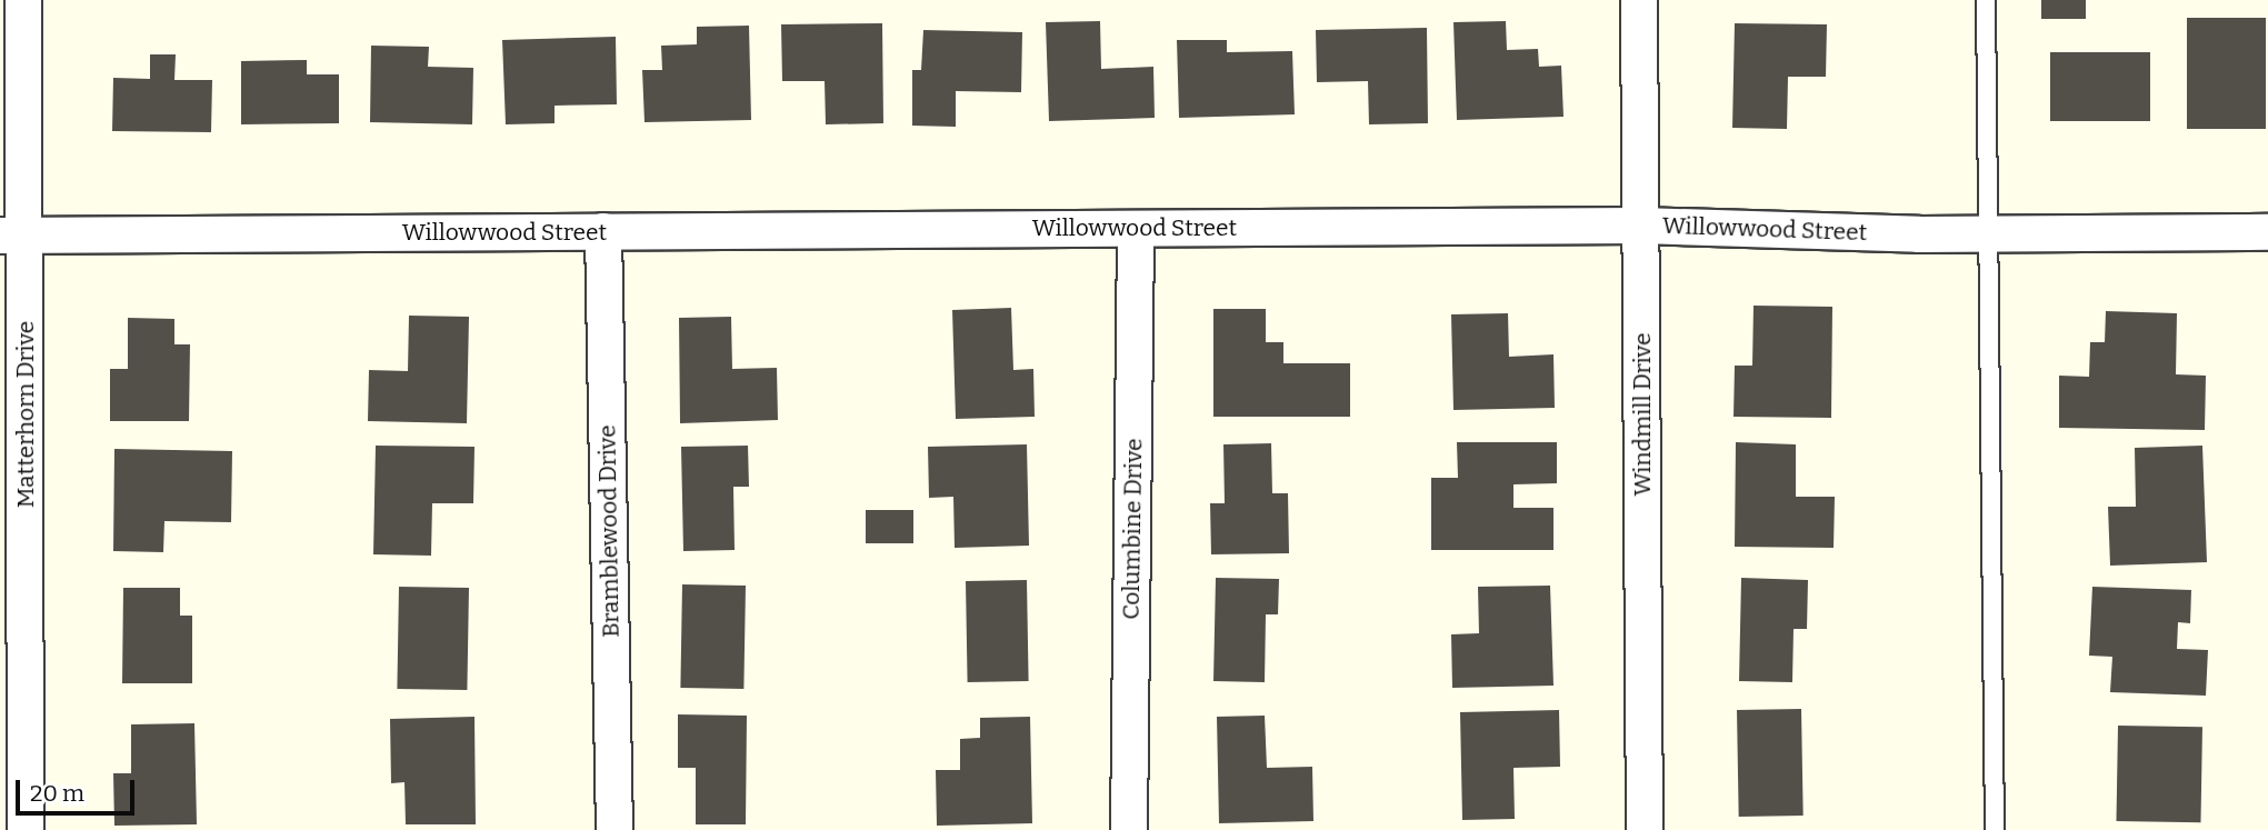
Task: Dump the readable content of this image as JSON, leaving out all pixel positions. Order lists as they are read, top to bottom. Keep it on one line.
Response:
{"streets":{"street":["Willowwood Street","Matterhorn Drive","Windmill Drive","Columbine Drive","Bramblewood Drive"]},"crossings":[["Willowwood Street","Matterhorn Drive"],["Willowwood Street","Windmill Drive"],["Willowwood Street","Columbine Drive"],["Willowwood Street","Bramblewood Drive"]],"scale_bar":"20 m"}
